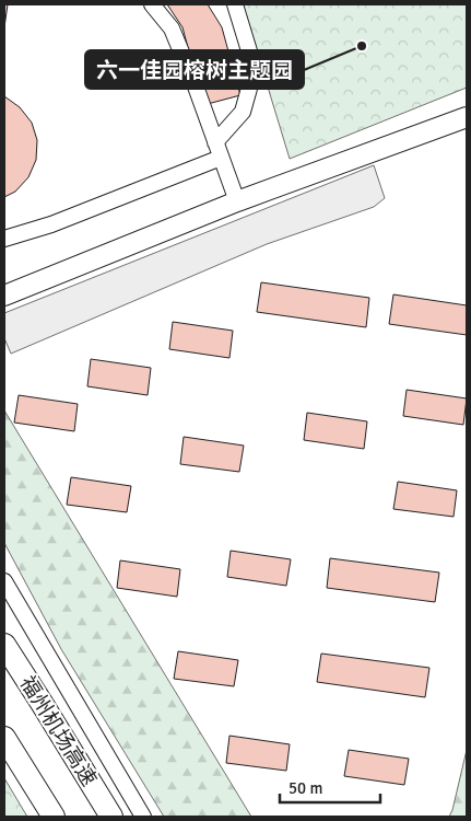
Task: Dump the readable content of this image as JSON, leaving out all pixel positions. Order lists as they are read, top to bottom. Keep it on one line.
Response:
{"streets":{"highway":["福州机场高速"]},"places":["六一佳园榕树主题园"],"scale_bar":"50 m"}
